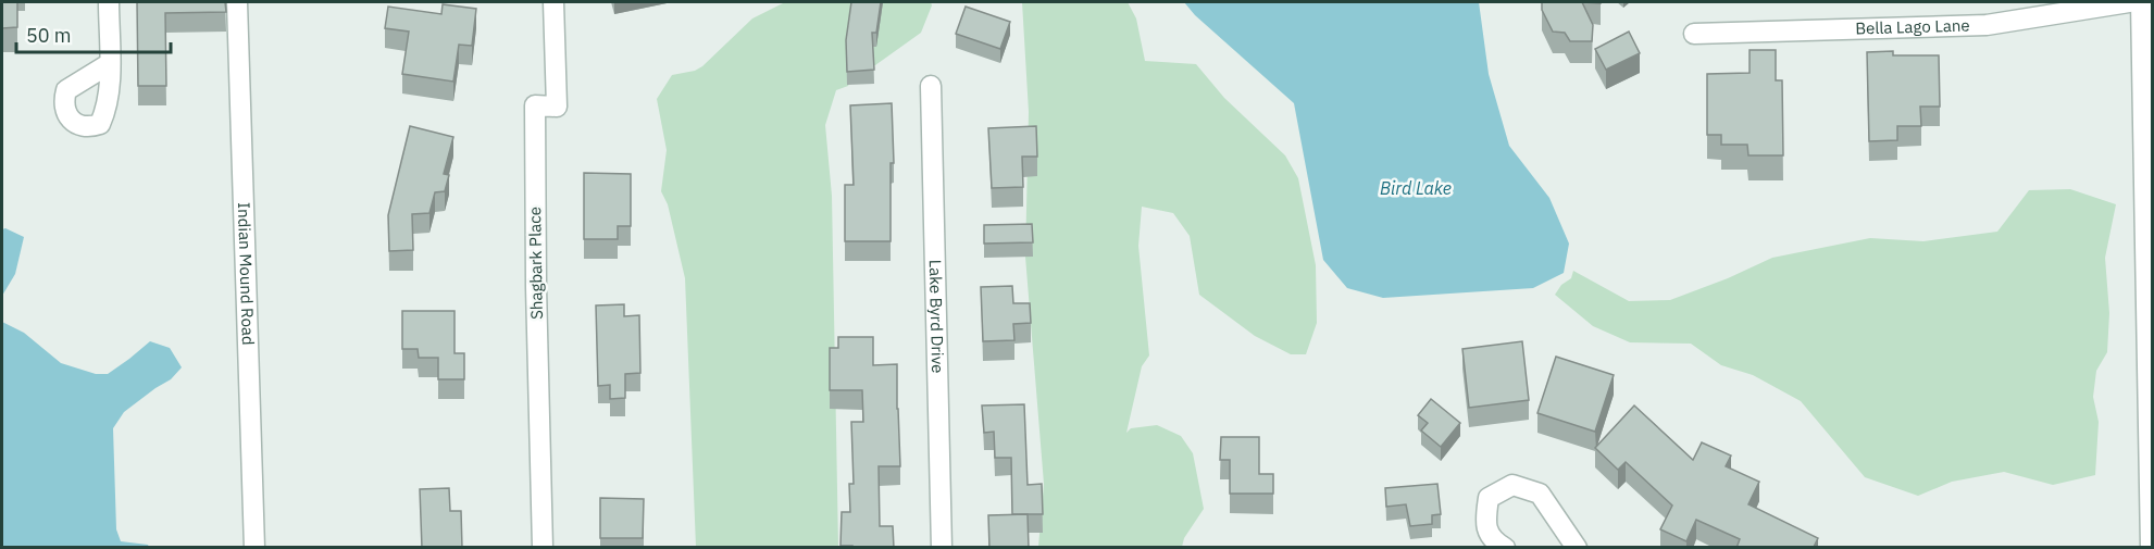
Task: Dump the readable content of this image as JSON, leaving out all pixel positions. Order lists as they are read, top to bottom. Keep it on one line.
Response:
{"streets":{"street":["Bella Lago Lane","Shagbark Place","Indian Mound Road","Lake Byrd Drive"]},"water":["Bird Lake"],"scale_bar":"50 m"}
